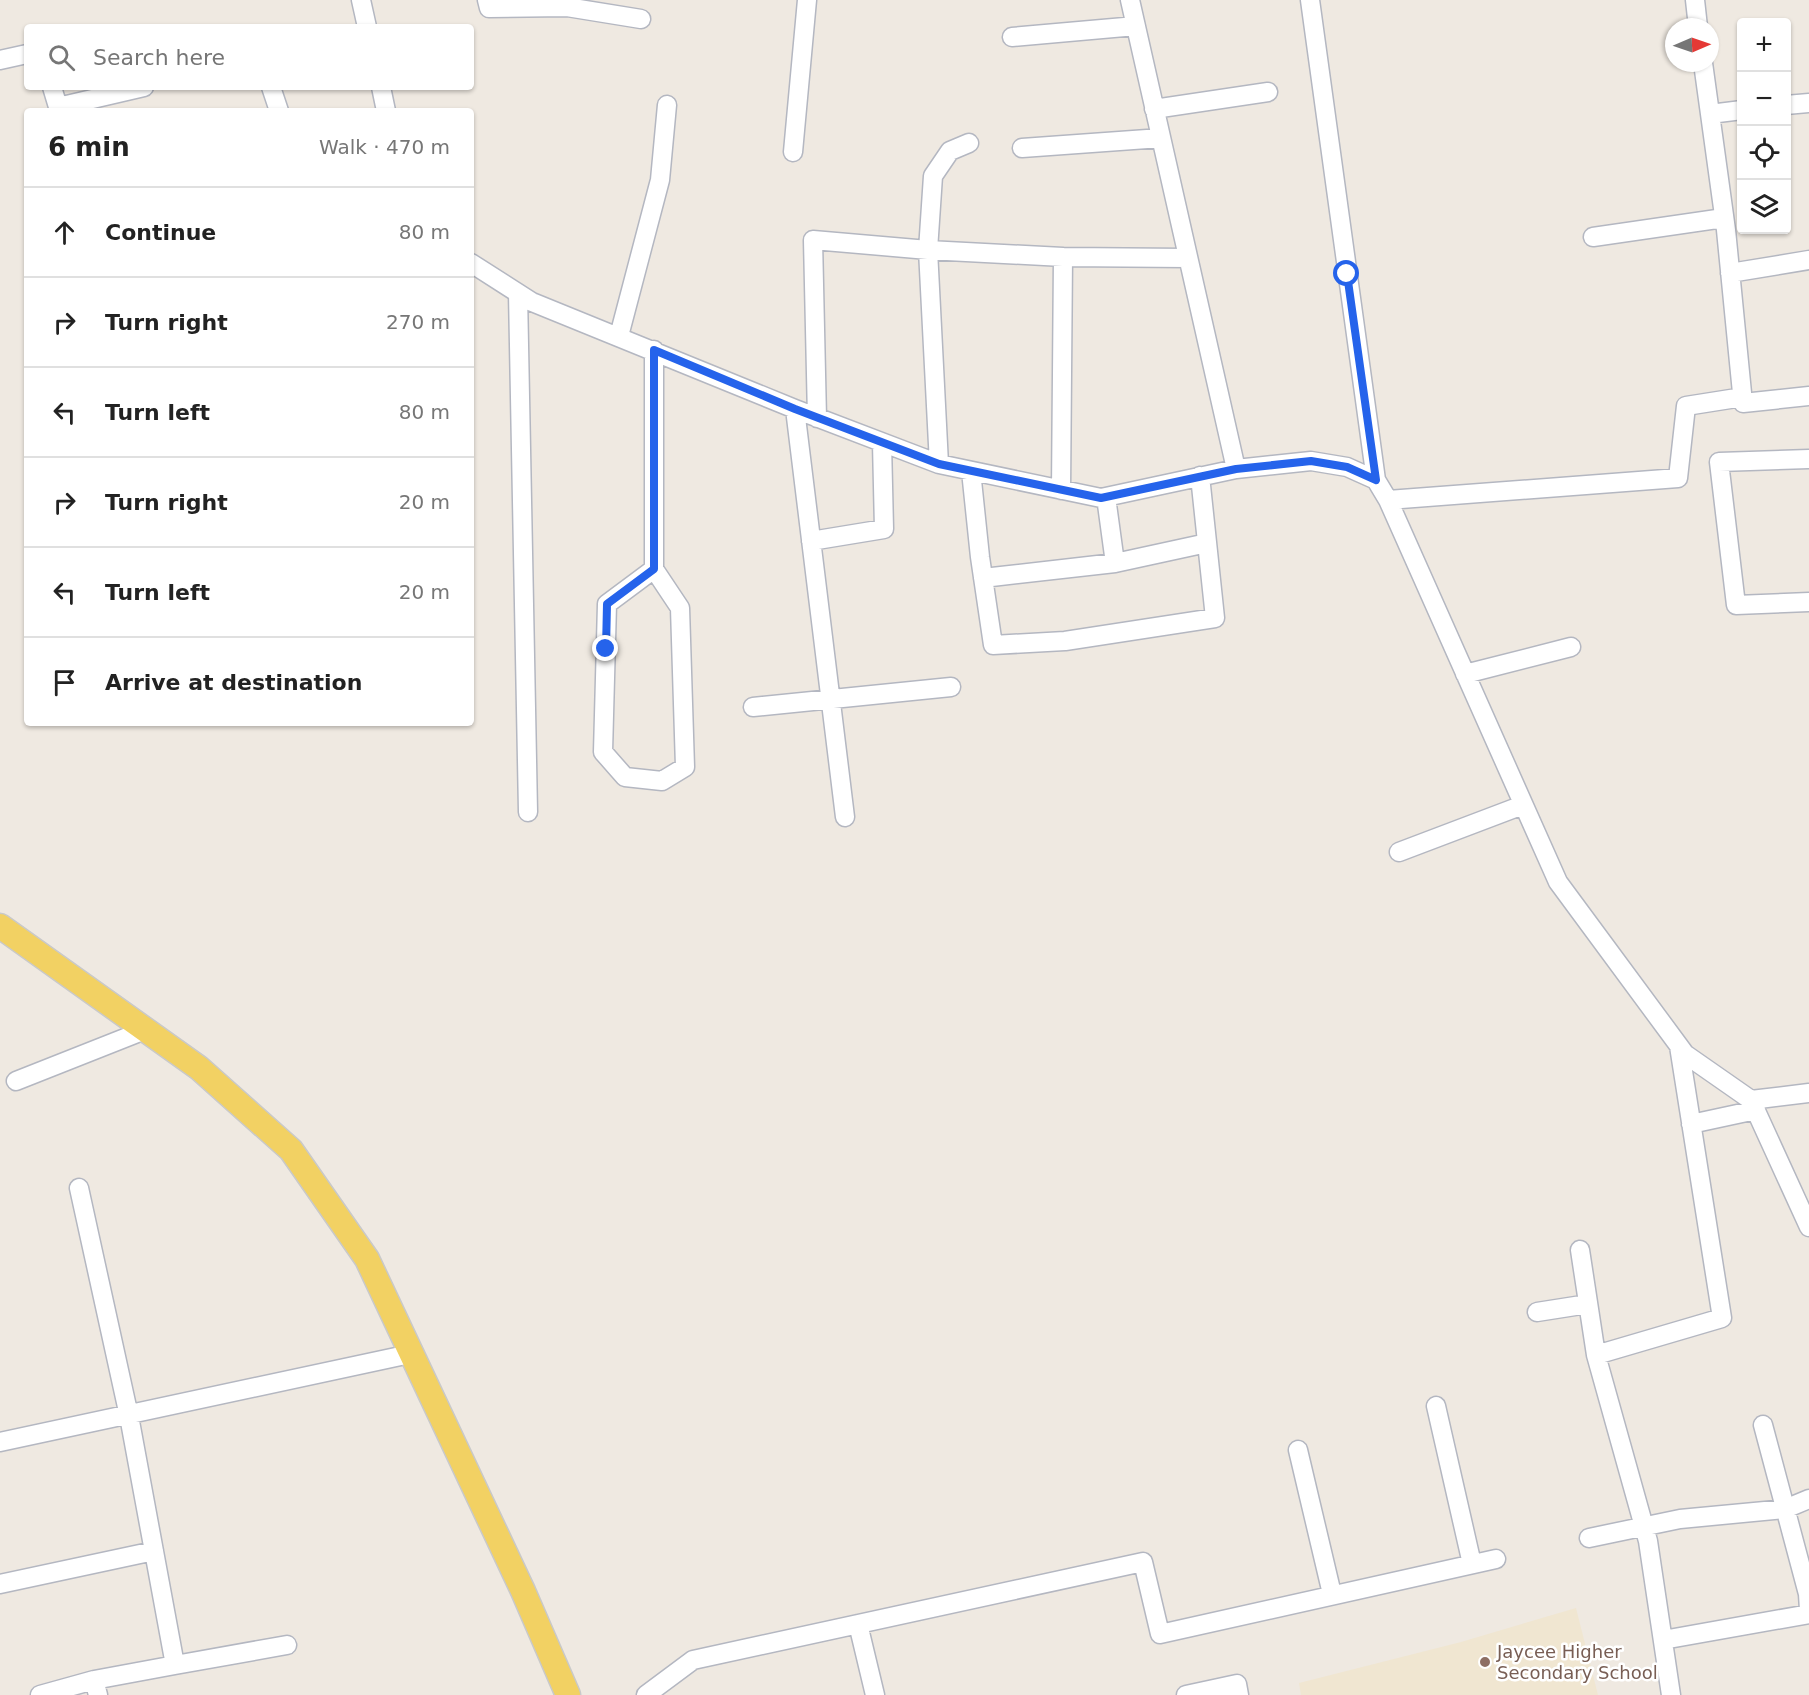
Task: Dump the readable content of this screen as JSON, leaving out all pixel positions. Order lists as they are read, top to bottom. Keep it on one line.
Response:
{"places":["Jaycee Higher Secondary School"],"north":"right","page":{"map_buttons":["+","−"],"search":"Search here","heading":["6 min","Walk · 470 m"],"list":[["Continue","80 m"],["Turn right","270 m"],["Turn left","80 m"],["Turn right","20 m"],["Turn left","20 m"],"Arrive at destination"]}}
